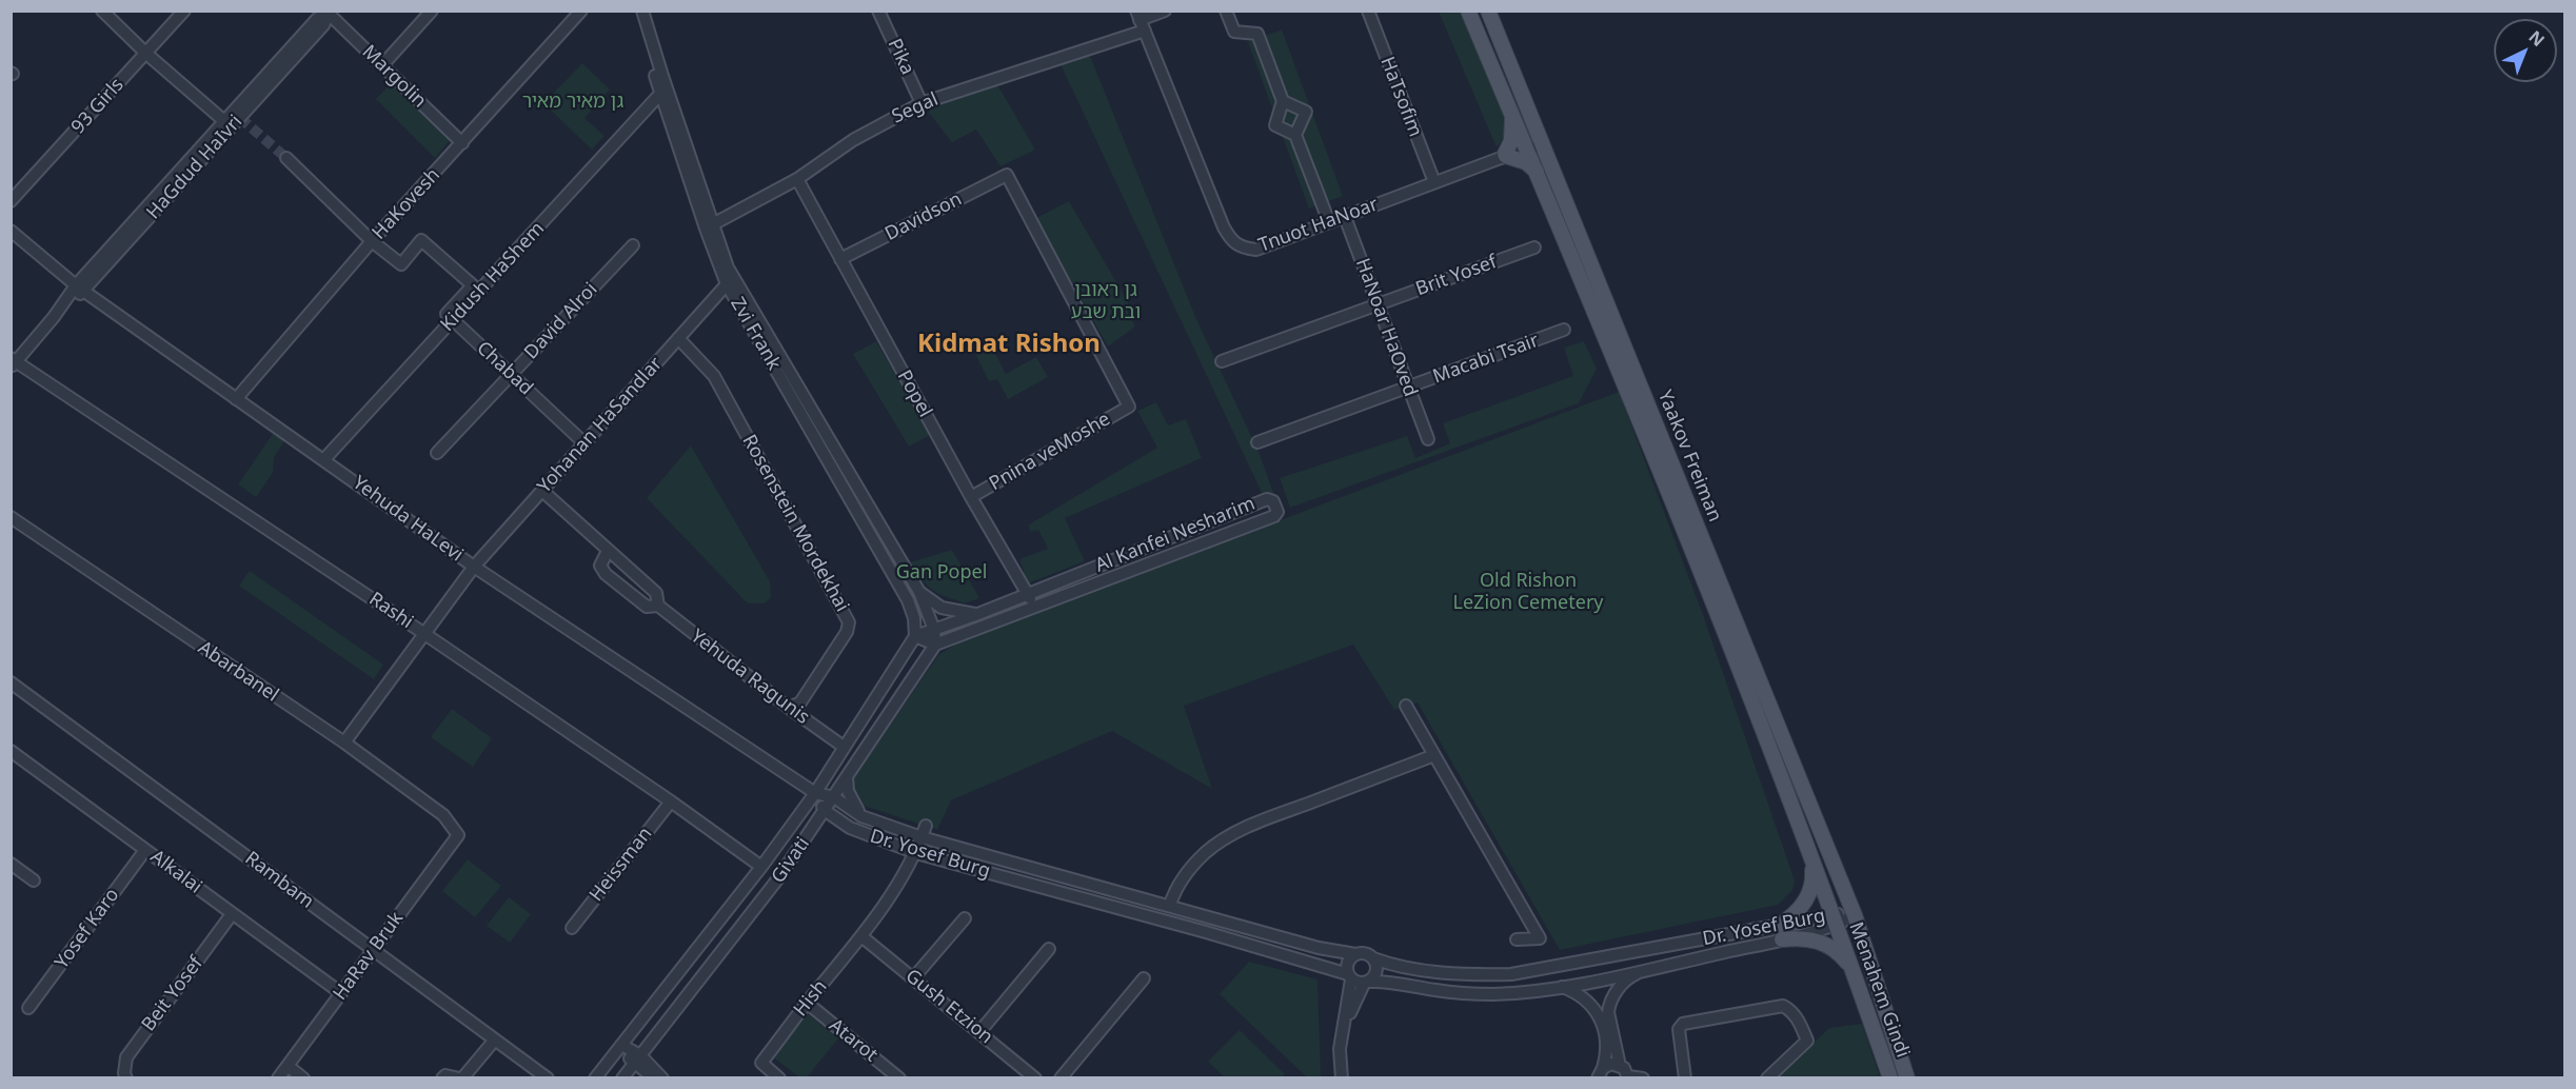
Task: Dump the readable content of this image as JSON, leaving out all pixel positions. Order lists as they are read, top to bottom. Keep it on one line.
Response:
{"streets":{"main road":["Yaakov Freiman","Menahem Gindi"],"street":["Pika","Margolin","HaTsofim","93 Girls","Segal","HaGdud HaIvri","HaKovesh","Davidson","Tnuot HaNoar","Brit Yosef","Kidush HaShem","David Alroi","HaNoar HaOved","Zvi Frank","Macabi Tsair","Chabad","Popel","Yohanan HaSandlar","Pnina veMoshe","Yehuda HaLevi","Rosenstein Mordekhai","Al Kanfei Nesharim","Rashi","Abarbanel","Yehuda Ragunis","Dr. Yosef Burg","Givati","Heissman","Alkalai","Rambam","Yosef Karo","HaRav Bruk","Beit Yosef","Hish","Gush Etzion","Atarot"]},"crossings":[["Pika","Segal"],["Margolin","HaGdud HaIvri"],["Margolin","HaKovesh"],["HaTsofim","Tnuot HaNoar"],["Segal","Tnuot HaNoar"],["Segal","Zvi Frank"],["Segal","Popel"],["HaGdud HaIvri","Yehuda HaLevi"],["HaGdud HaIvri","Rashi"],["HaKovesh","Yehuda HaLevi"],["Davidson","Popel"],["Davidson","Pnina veMoshe"],["Tnuot HaNoar","HaNoar HaOved"],["Tnuot HaNoar","Yaakov Freiman"],["Brit Yosef","HaNoar HaOved"],["Kidush HaShem","Zvi Frank"],["Kidush HaShem","Chabad"],["Kidush HaShem","Yehuda HaLevi"],["David Alroi","Chabad"],["HaNoar HaOved","Macabi Tsair"],["Zvi Frank","Yohanan HaSandlar"],["Zvi Frank","Al Kanfei Nesharim"],["Zvi Frank","Givati"],["Chabad","Yohanan HaSandlar"],["Popel","Pnina veMoshe"],["Popel","Al Kanfei Nesharim"],["Yohanan HaSandlar","Yehuda HaLevi"],["Yohanan HaSandlar","Rosenstein Mordekhai"],["Yohanan HaSandlar","Rashi"],["Yohanan HaSandlar","Abarbanel"],["Yohanan HaSandlar","Yehuda Ragunis"],["Yaakov Freiman","Dr. Yosef Burg"],["Yaakov Freiman","Menahem Gindi"],["Yehuda HaLevi","Dr. Yosef Burg"],["Yehuda HaLevi","Givati"],["Rosenstein Mordekhai","Yehuda Ragunis"],["Al Kanfei Nesharim","Givati"],["Rashi","Givati"],["Rashi","Heissman"],["Abarbanel","HaRav Bruk"],["Yehuda Ragunis","Givati"],["Dr. Yosef Burg","Givati"],["Dr. Yosef Burg","Menahem Gindi"],["Dr. Yosef Burg","Hish"],["Alkalai","Yosef Karo"],["Alkalai","HaRav Bruk"],["Alkalai","Beit Yosef"],["Rambam","HaRav Bruk"],["Hish","Gush Etzion"],["Hish","Atarot"]],"districts":["Kidmat Rishon"],"parks":["גן מאיר מאיר","גן ראובן ובת שבע","Gan Popel","Old Rishon LeZion Cemetery"],"north":"top right"}
